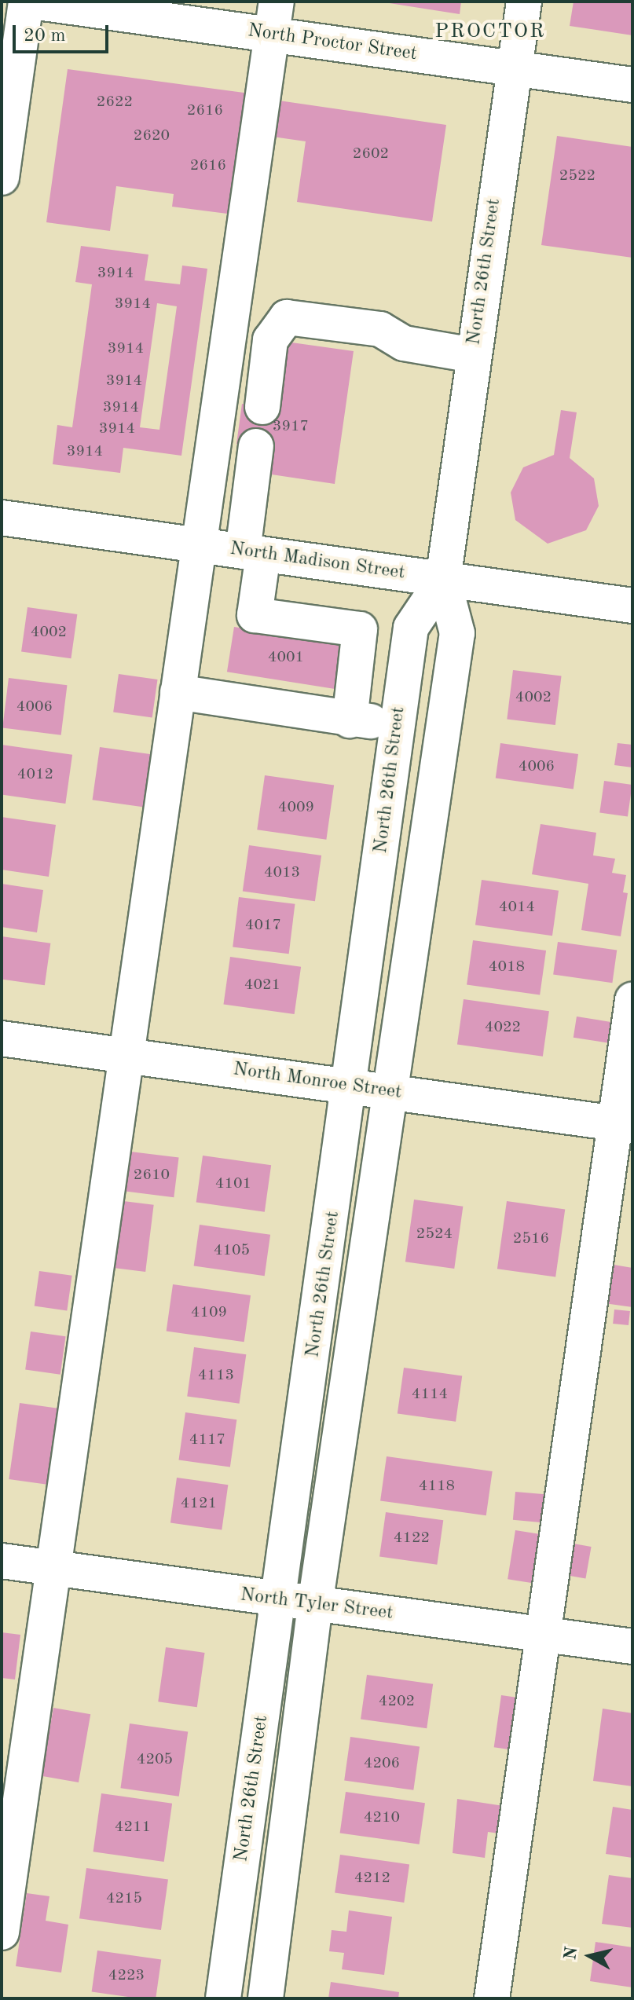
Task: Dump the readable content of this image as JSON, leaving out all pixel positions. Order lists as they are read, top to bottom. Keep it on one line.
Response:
{"streets":{"street":["North Proctor Street","North 26th Street","North Madison Street","North Monroe Street","North Tyler Street"]},"crossings":[["North Proctor Street","North 26th Street"],["North 26th Street","North Madison Street"],["North 26th Street","North Monroe Street"],["North 26th Street","North Tyler Street"]],"districts":["PROCTOR"],"house_numbers":["2622","2616","2620","2602","2616","2522","3914","3914","3914","3914","3914","3917","3914","3914","4002","4001","4002","4006","4006","4012","4009","4013","4014","4017","4018","4021","4022","2610","4101","2524","2516","4105","4109","4113","4114","4117","4118","4121","4122","4202","4205","4206","4210","4211","4212","4215","4223"],"scale_bar":"20 m","north":"left"}
